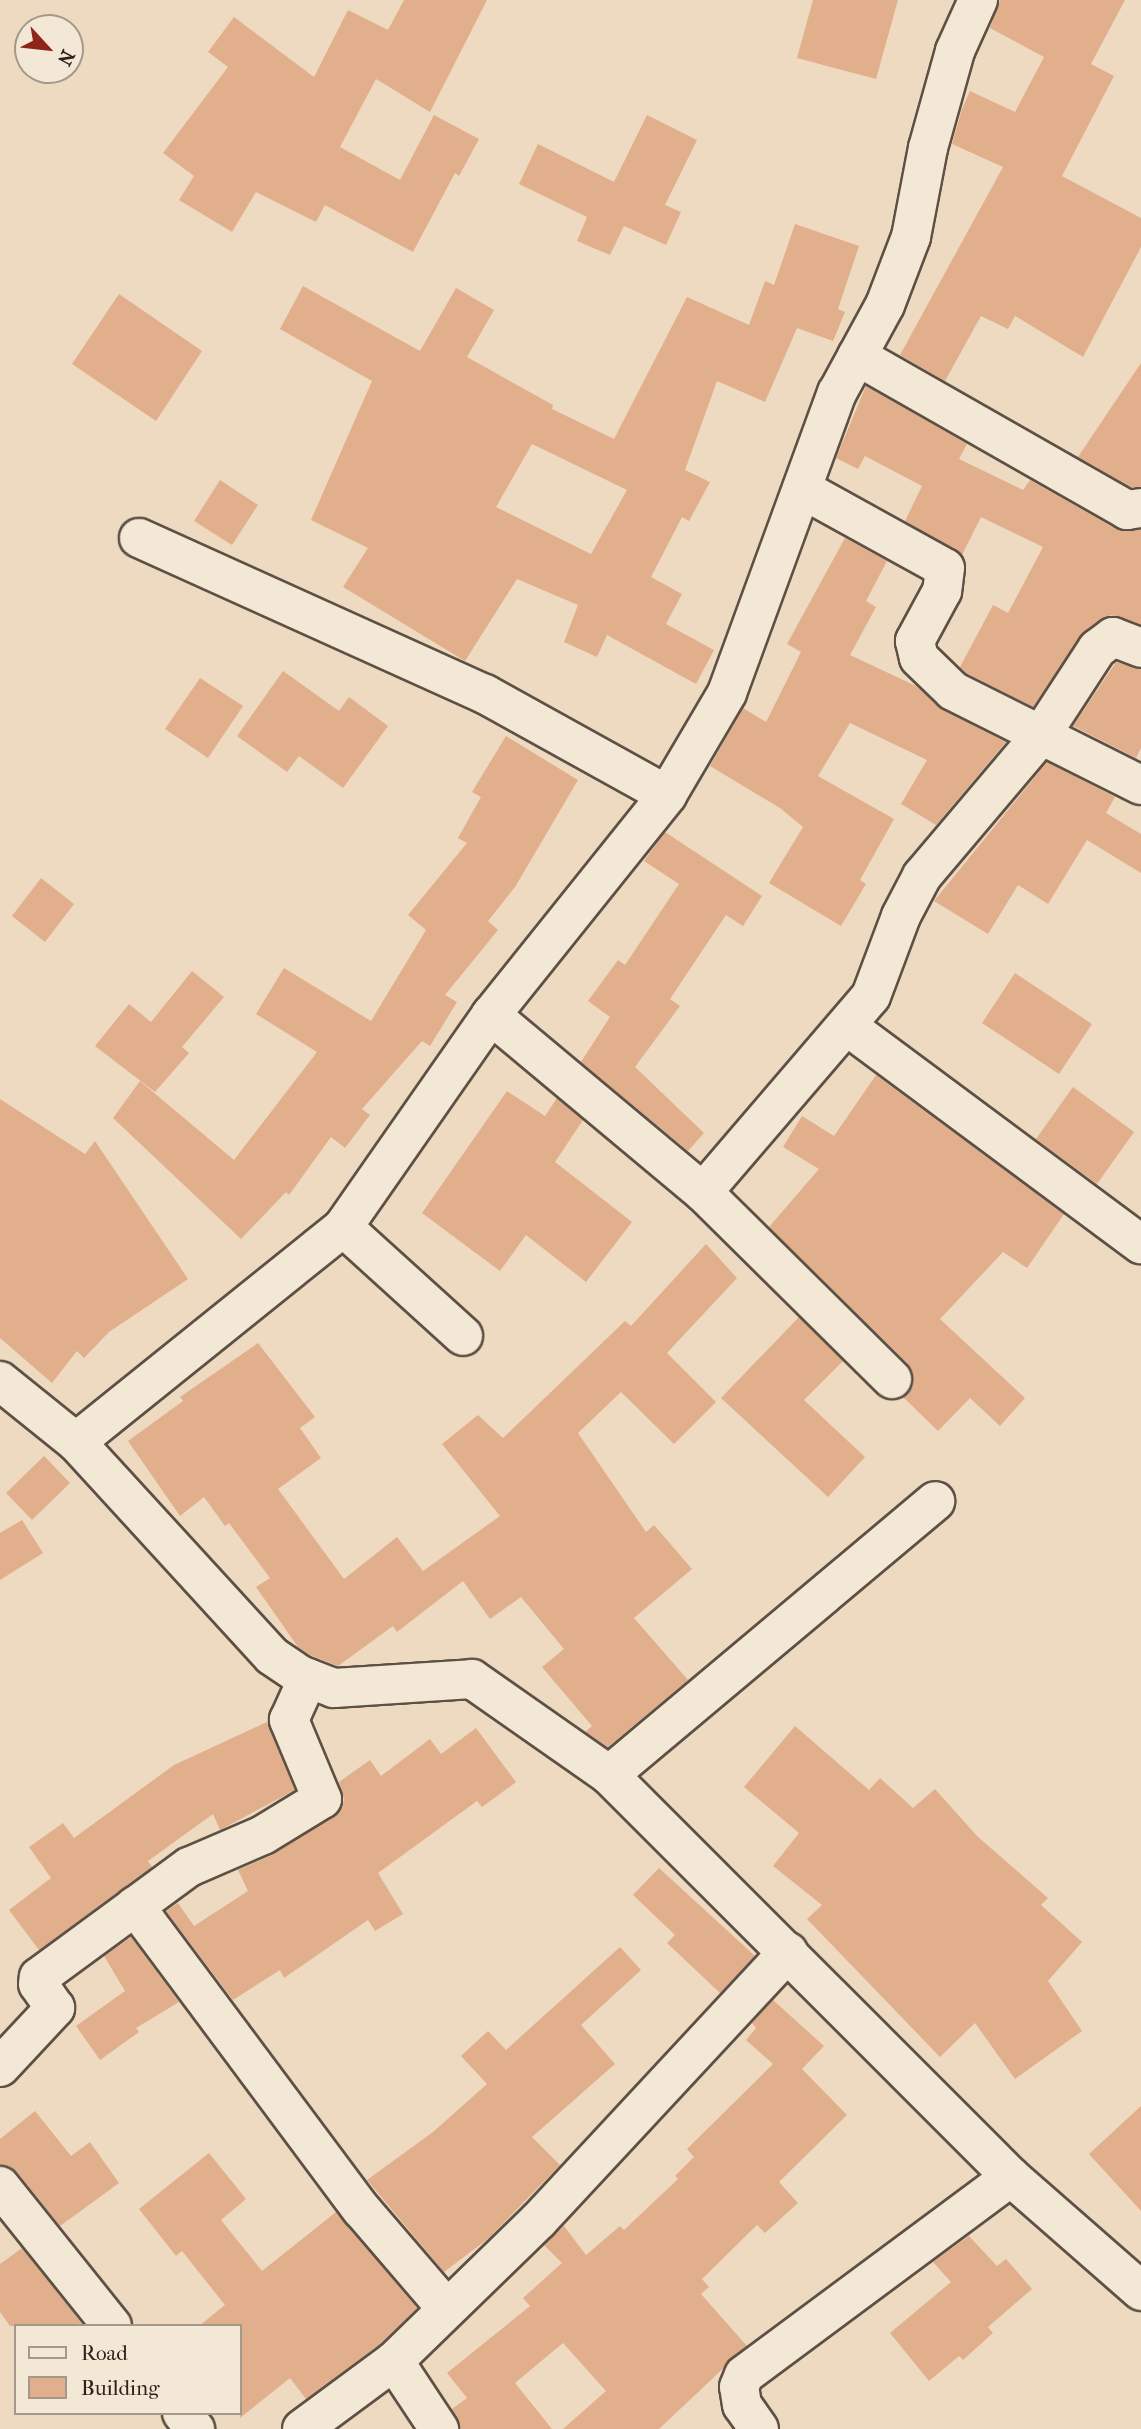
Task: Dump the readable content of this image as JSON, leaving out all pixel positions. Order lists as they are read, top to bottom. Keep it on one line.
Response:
{"legend":["Road","Building"],"north":"bottom right"}
